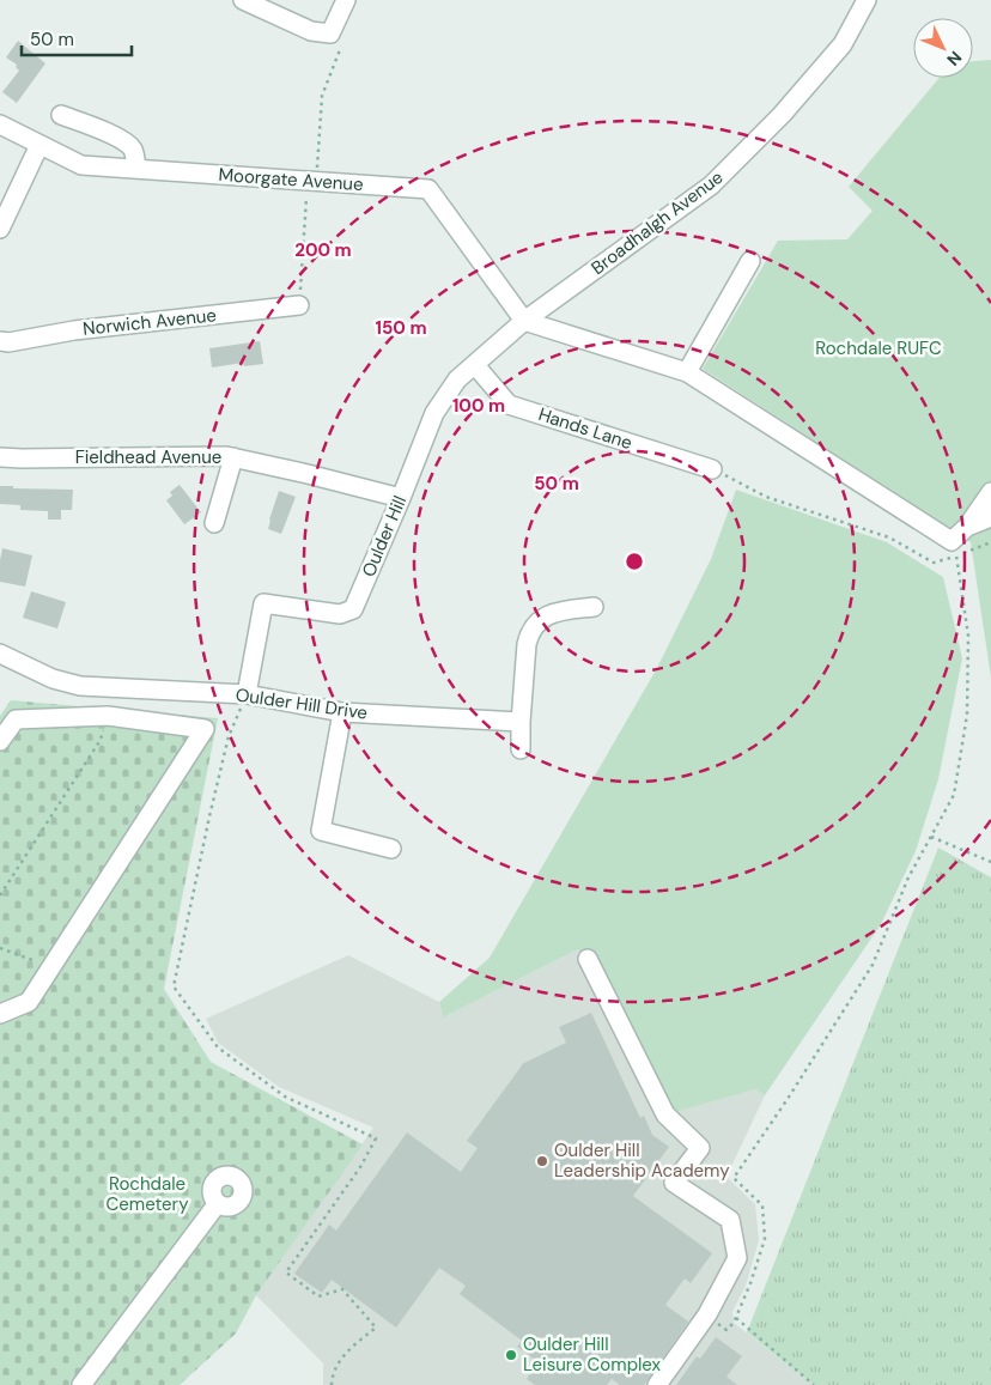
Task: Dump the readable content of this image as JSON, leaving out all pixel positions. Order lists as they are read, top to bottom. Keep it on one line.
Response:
{"streets":{"street":["Moorgate Avenue","Broadhalgh Avenue","Norwich Avenue","Hands Lane","Fieldhead Avenue","Oulder Hill","Oulder Hill Drive"]},"crossings":[["Moorgate Avenue","Broadhalgh Avenue"],["Moorgate Avenue","Oulder Hill"],["Broadhalgh Avenue","Oulder Hill"],["Hands Lane","Oulder Hill"],["Fieldhead Avenue","Oulder Hill"],["Oulder Hill","Oulder Hill Drive"]],"parks":["Rochdale RUFC","Rochdale Cemetery"],"places":["Oulder Hill Leadership Academy","Oulder Hill Leisure Complex"],"scale_bar":"50 m","north":"bottom right","rings":["200 m","150 m","100 m","50 m"]}
